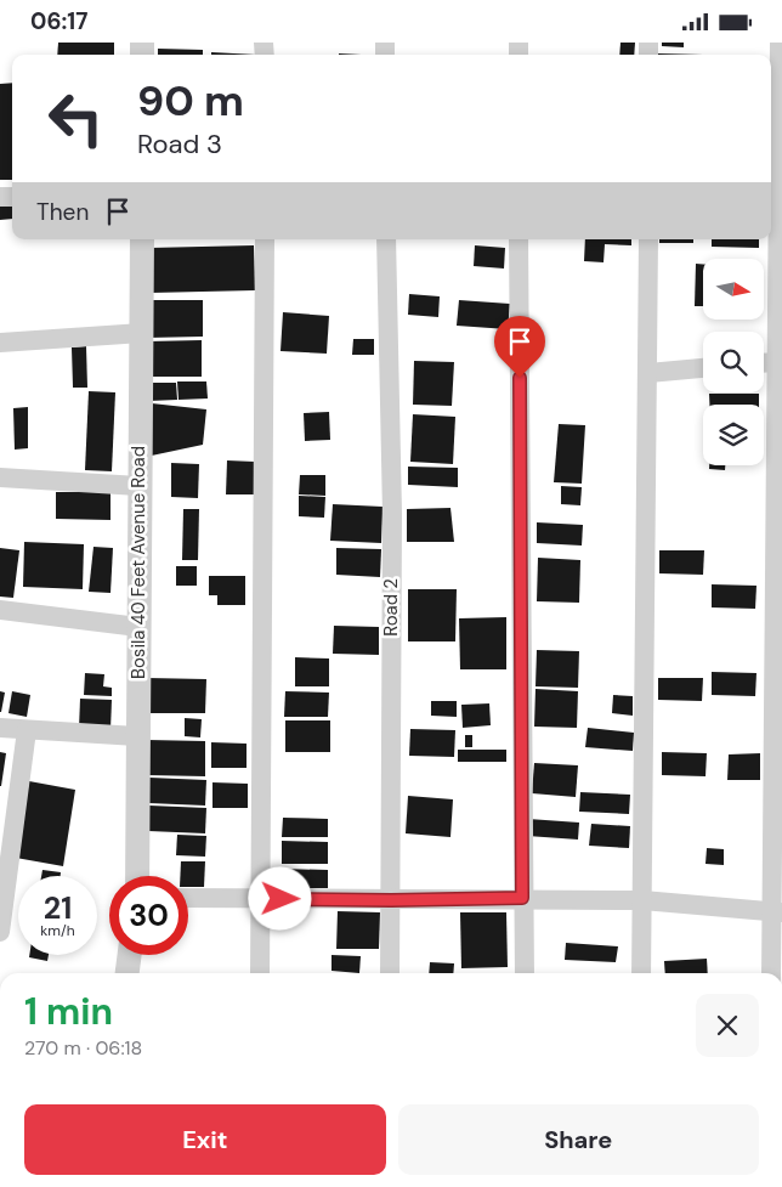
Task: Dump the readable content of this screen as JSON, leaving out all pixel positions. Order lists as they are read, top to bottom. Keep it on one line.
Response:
{"streets":{"street":["Bosila 40 Feet Avenue Road","Road 2"]},"north":"right","page":{"status":"06:17","turn":["90 m","Road 3"],"then":"Then","speed":"21 km/h","limit":"30","heading":["1 min","270 m · 06:18"],"buttons":["Exit","Share"]}}
